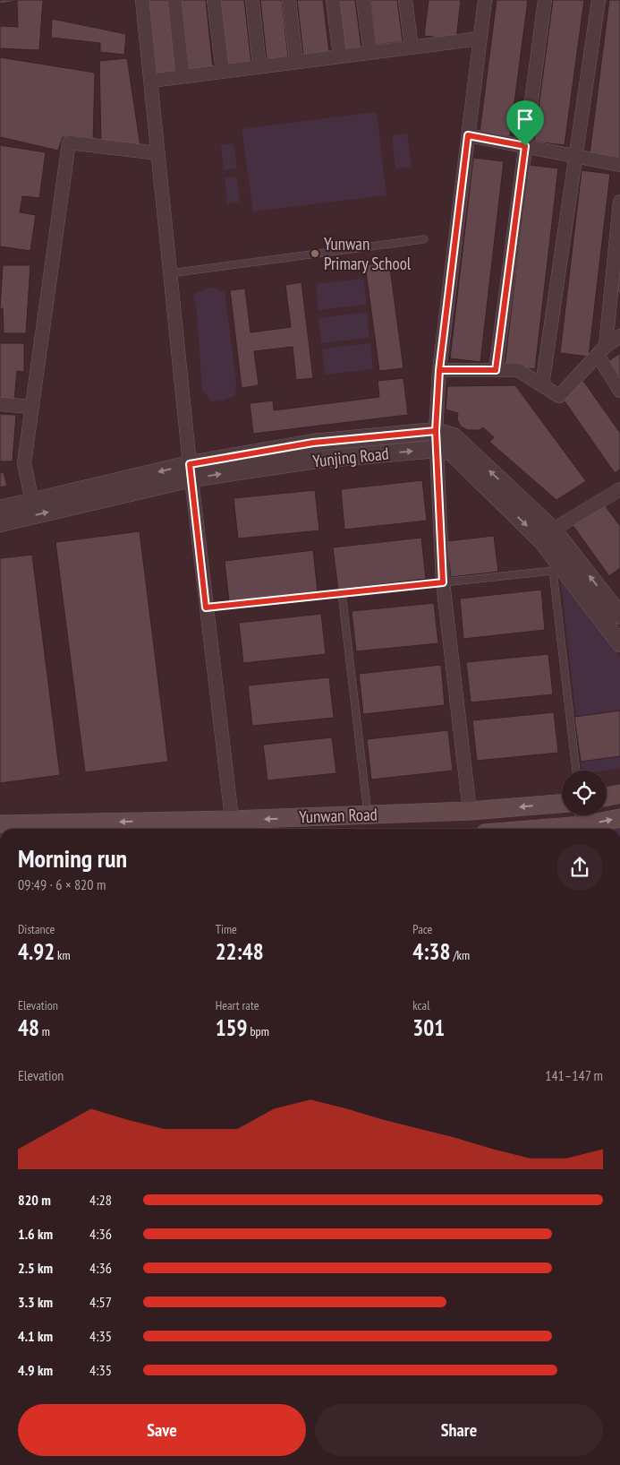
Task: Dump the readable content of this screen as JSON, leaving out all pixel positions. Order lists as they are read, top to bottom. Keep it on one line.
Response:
{"streets":{"main road":["Yunwan Road"],"street":["Yunjing Road"]},"one_way":["Yunwan Road"],"places":["Yunwan Primary School"],"page":{"heading":["Morning run","09:49 · 6 × 820 m"],"stats":[["Distance","4.92 km"],["Time","22:48"],["Pace","4:38 /km"],["Elevation","48 m"],["Heart rate","159 bpm"],["kcal","301"]],"chart":["Elevation","141–147 m"],"list":[{"name":"820 m","note":"4:28"},{"name":"1.6 km","note":"4:36"},{"name":"2.5 km","note":"4:36"},{"name":"3.3 km","note":"4:57"},{"name":"4.1 km","note":"4:35"},{"name":"4.9 km","note":"4:35"}],"buttons":["Save","Share"]}}
